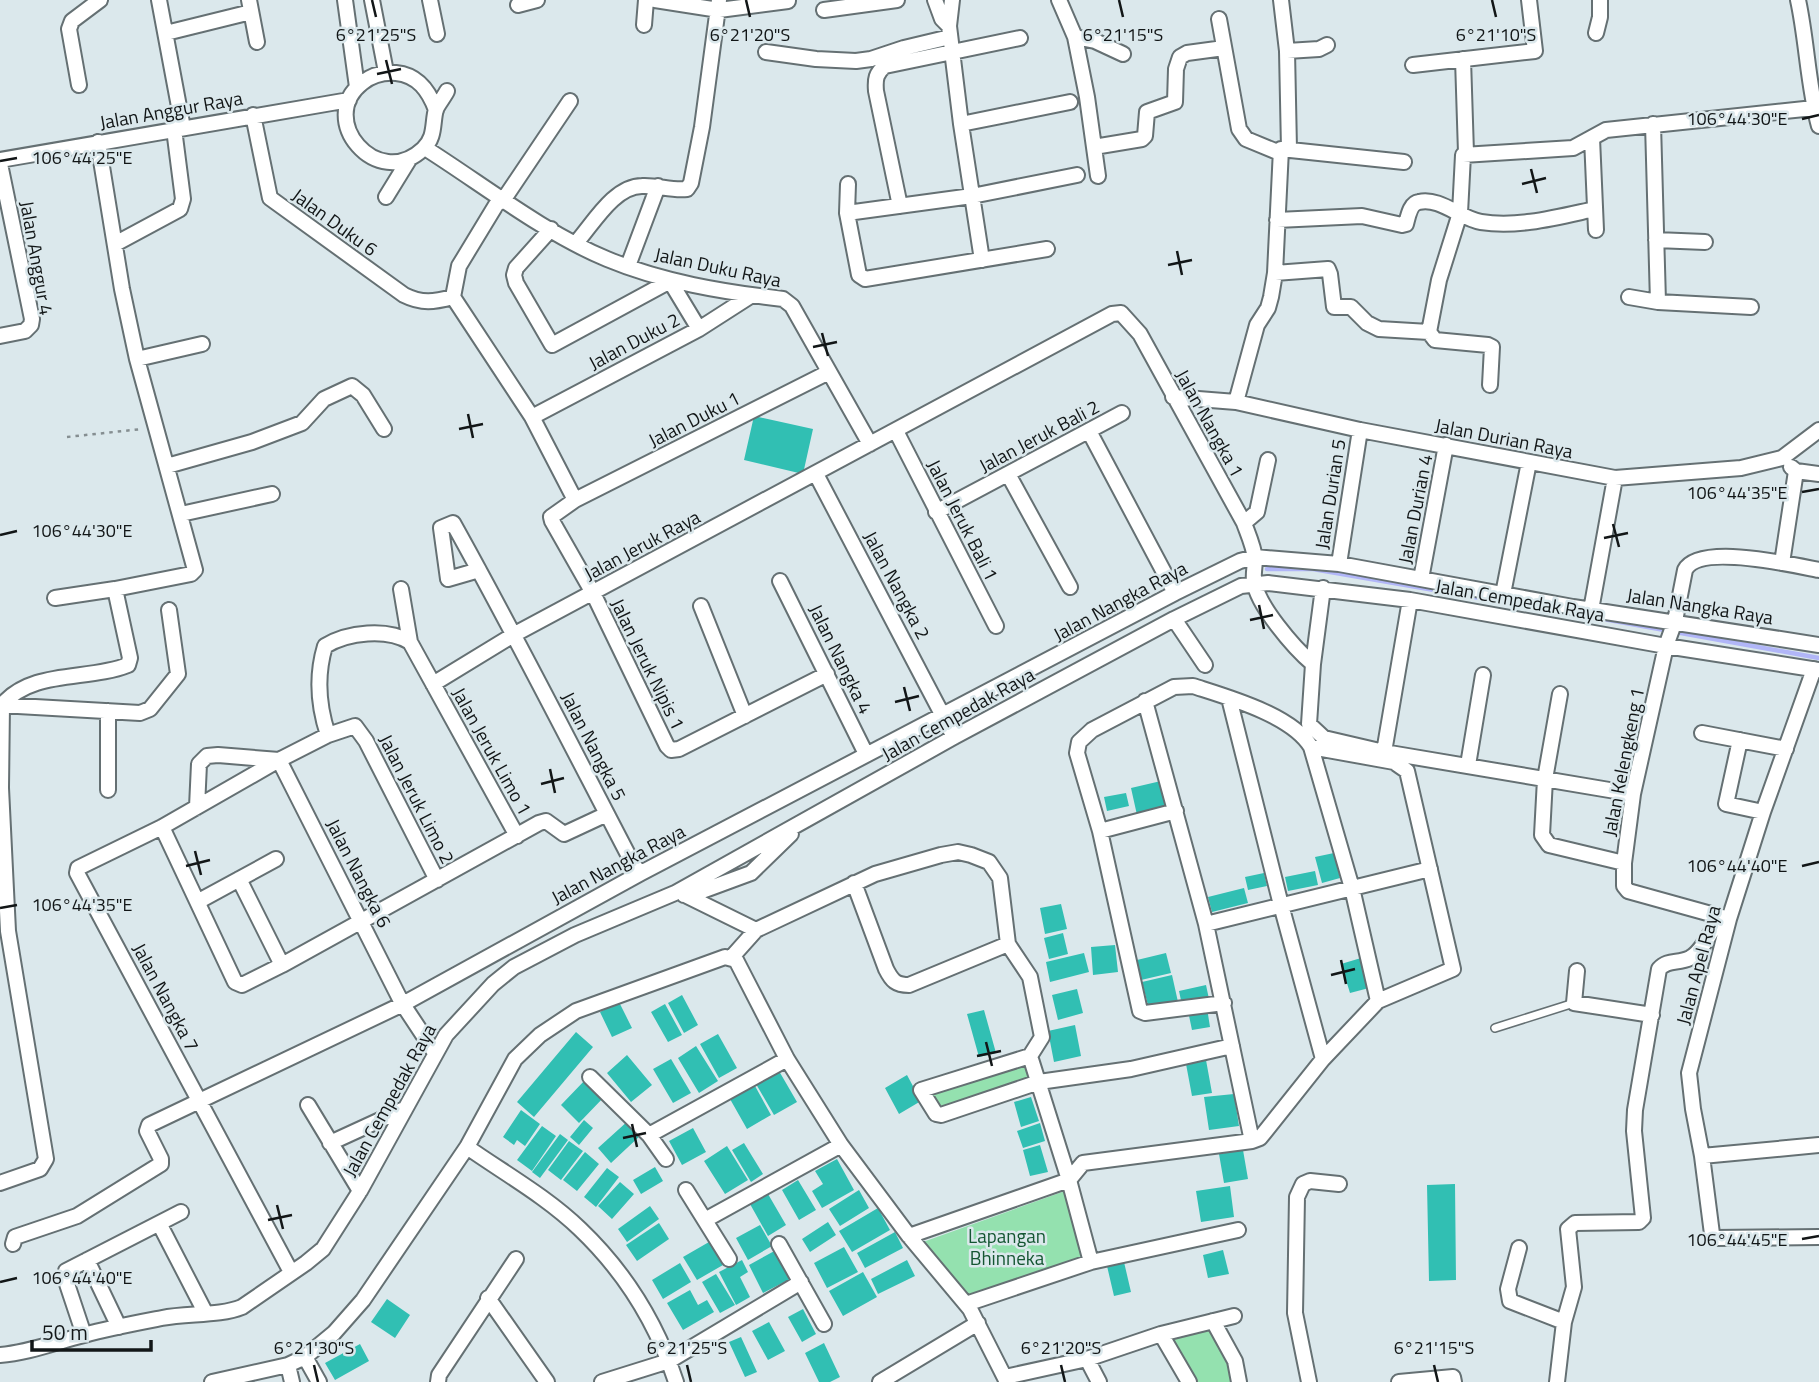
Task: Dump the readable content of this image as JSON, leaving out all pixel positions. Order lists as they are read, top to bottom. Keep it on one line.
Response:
{"streets":{"street":["Jalan Anggur Raya","Jalan Duku 6","Jalan Anggur 4","Jalan Duku Raya","Jalan Duku 2","Jalan Duku 1","Jalan Nangka 1","Jalan Jeruk Bali 2","Jalan Durian Raya","Jalan Durian 5","Jalan Durian 4","Jalan Jeruk Bali 1","Jalan Jeruk Raya","Jalan Nangka 2","Jalan Cempedak Raya","Jalan Nangka Raya","Jalan Nangka 4","Jalan Jeruk Nipis 1","Jalan Nangka 5","Jalan Jeruk Limo 1","Jalan Kelengkeng 1","Jalan Jeruk Limo 2","Jalan Nangka 6","Jalan Apel Raya","Jalan Nangka 7"]},"crossings":[["Jalan Anggur Raya","Jalan Duku 6"],["Jalan Anggur Raya","Jalan Anggur 4"],["Jalan Anggur Raya","Jalan Duku Raya"],["Jalan Duku Raya","Jalan Duku 2"],["Jalan Duku Raya","Jalan Duku 1"],["Jalan Duku Raya","Jalan Jeruk Raya"],["Jalan Duku 1","Jalan Jeruk Raya"],["Jalan Duku 1","Jalan Jeruk Nipis 1"],["Jalan Nangka 1","Jalan Durian Raya"],["Jalan Nangka 1","Jalan Jeruk Raya"],["Jalan Nangka 1","Jalan Nangka Raya"],["Jalan Jeruk Bali 2","Jalan Jeruk Bali 1"],["Jalan Durian Raya","Jalan Durian 5"],["Jalan Durian Raya","Jalan Durian 4"],["Jalan Durian 5","Jalan Nangka Raya"],["Jalan Durian 4","Jalan Nangka Raya"],["Jalan Jeruk Bali 1","Jalan Jeruk Raya"],["Jalan Jeruk Raya","Jalan Nangka 2"],["Jalan Jeruk Raya","Jalan Jeruk Nipis 1"],["Jalan Jeruk Raya","Jalan Nangka 5"],["Jalan Jeruk Raya","Jalan Jeruk Limo 1"],["Jalan Nangka 2","Jalan Cempedak Raya"],["Jalan Nangka 2","Jalan Nangka Raya"],["Jalan Cempedak Raya","Jalan Kelengkeng 1"],["Jalan Cempedak Raya","Jalan Nangka 6"],["Jalan Cempedak Raya","Jalan Apel Raya"],["Jalan Cempedak Raya","Jalan Nangka 7"],["Jalan Nangka Raya","Jalan Nangka 4"],["Jalan Nangka Raya","Jalan Nangka 5"],["Jalan Nangka Raya","Jalan Kelengkeng 1"],["Jalan Nangka Raya","Jalan Nangka 6"],["Jalan Nangka Raya","Jalan Nangka 7"],["Jalan Kelengkeng 1","Jalan Apel Raya"]],"parks":["Lapangan Bhinneka"],"scale_bar":"50 m","coordinates":["6°21'25\"S","6°21'20\"S","6°21'15\"S","6°21'10\"S","106°44'30\"E","106°44'25\"E","106°44'35\"E","106°44'40\"E","106°44'45\"E","6°21'30\"S"]}
